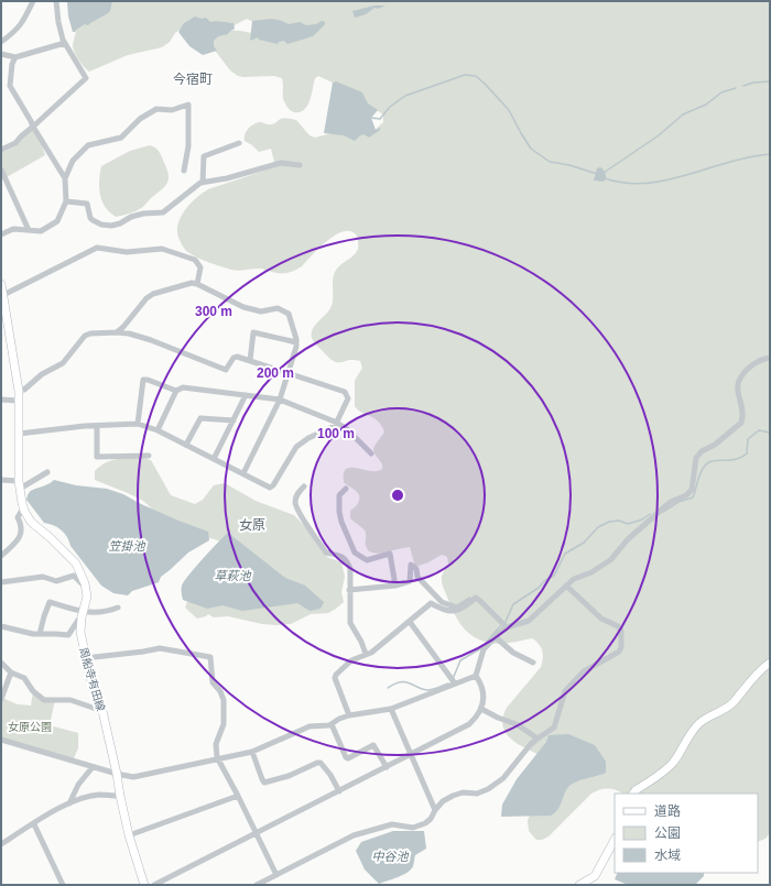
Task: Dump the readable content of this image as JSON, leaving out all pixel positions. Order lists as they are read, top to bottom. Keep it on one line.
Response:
{"streets":{"main road":["周船寺有田線"]},"districts":["今宿町","女原"],"water":["笠掛池","草萩池","中谷池"],"parks":["女原公園"],"legend":["道路","公園","水域"],"rings":["300 m","200 m","100 m"]}
